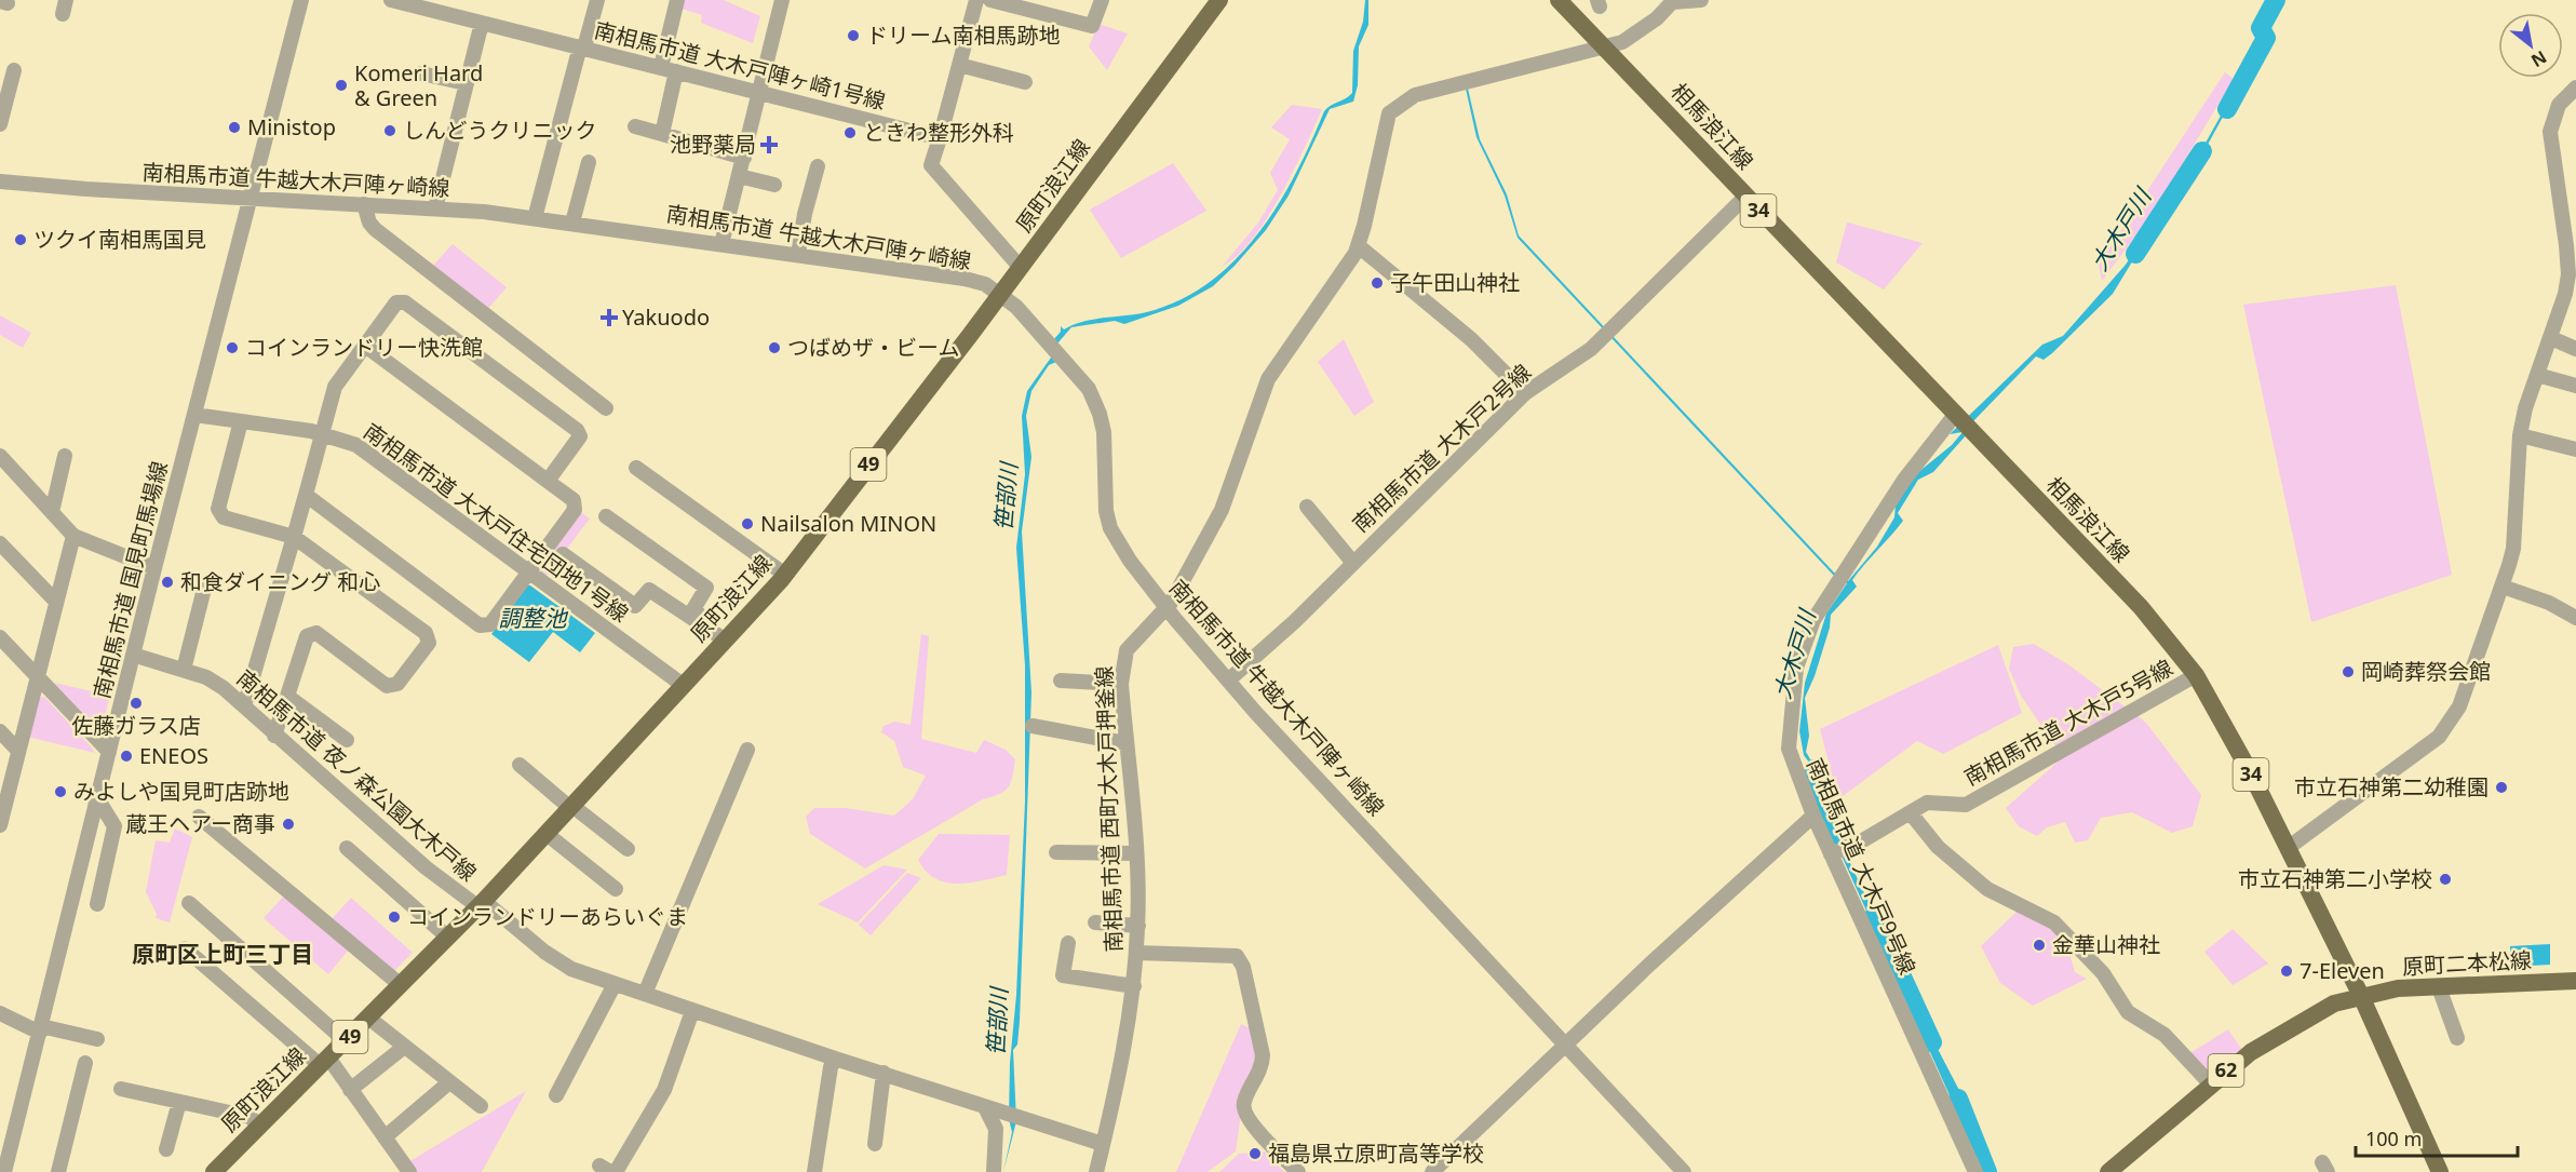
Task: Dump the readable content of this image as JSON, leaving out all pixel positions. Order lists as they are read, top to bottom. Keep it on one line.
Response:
{"streets":{"main road":["相馬浪江線","原町浪江線","34","49","原町二本松線","62"],"street":["南相馬市道 大木戸陣ヶ崎1号線","南相馬市道 牛越大木戸陣ヶ崎線","南相馬市道 大木戸2号線","南相馬市道 大木戸住宅団地1号線","南相馬市道 国見町馬場線","南相馬市道 大木戸5号線","南相馬市道 夜ノ森公園大木戸線","南相馬市道 西町大木戸押釜線","南相馬市道 大木戸9号線"]},"crossings":[["相馬浪江線","南相馬市道 大木戸2号線"],["相馬浪江線","南相馬市道 大木戸5号線"],["相馬浪江線","南相馬市道 西町大木戸押釜線"],["相馬浪江線","南相馬市道 大木戸9号線"],["相馬浪江線","原町二本松線"],["南相馬市道 牛越大木戸陣ヶ崎線","原町浪江線"],["南相馬市道 牛越大木戸陣ヶ崎線","南相馬市道 大木戸2号線"],["南相馬市道 牛越大木戸陣ヶ崎線","南相馬市道 国見町馬場線"],["南相馬市道 牛越大木戸陣ヶ崎線","南相馬市道 西町大木戸押釜線"],["原町浪江線","南相馬市道 大木戸住宅団地1号線"],["原町浪江線","南相馬市道 夜ノ森公園大木戸線"],["南相馬市道 大木戸住宅団地1号線","南相馬市道 国見町馬場線"],["南相馬市道 国見町馬場線","南相馬市道 夜ノ森公園大木戸線"],["南相馬市道 大木戸5号線","南相馬市道 大木戸9号線"],["南相馬市道 夜ノ森公園大木戸線","南相馬市道 西町大木戸押釜線"]],"districts":["原町区上町三丁目"],"water":["大木戸川","笹部川","調整池"],"places":{"other":["ドリーム南相馬跡地","Komeri Hard & Green","Ministop","しんどうクリニック","ときわ整形外科","ツクイ南相馬国見","子午田山神社","コインランドリー快洗館","つばめザ・ビーム","Nailsalon MINON","和食ダイニング 和心","岡崎葬祭会館","佐藤ガラス店","ENEOS","市立石神第二幼稚園","みよしや国見町店跡地","蔵王ヘアー商事","市立石神第二小学校","コインランドリーあらいぐま","金華山神社","7-Eleven","福島県立原町高等学校"],"health":["池野薬局","Yakuodo"]},"scale_bar":"100 m","north":"bottom right"}
